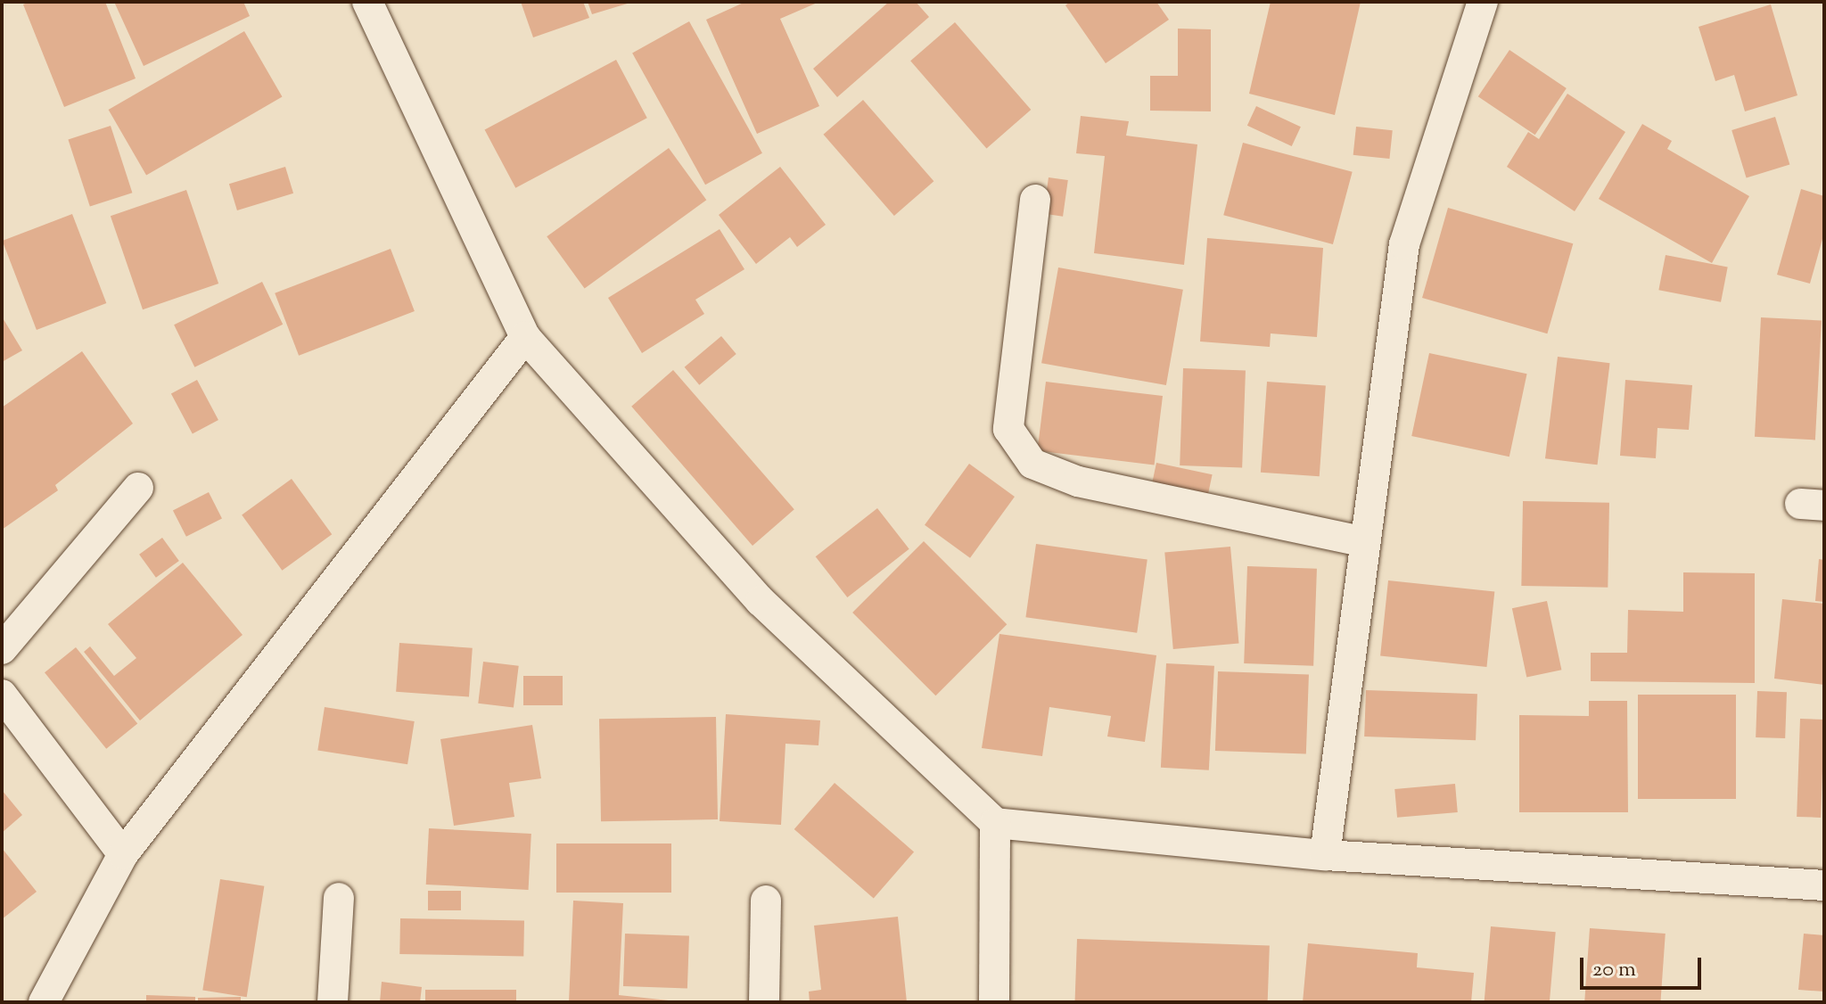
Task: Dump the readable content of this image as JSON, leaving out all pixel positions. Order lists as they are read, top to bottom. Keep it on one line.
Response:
{"scale_bar":"20 m"}
